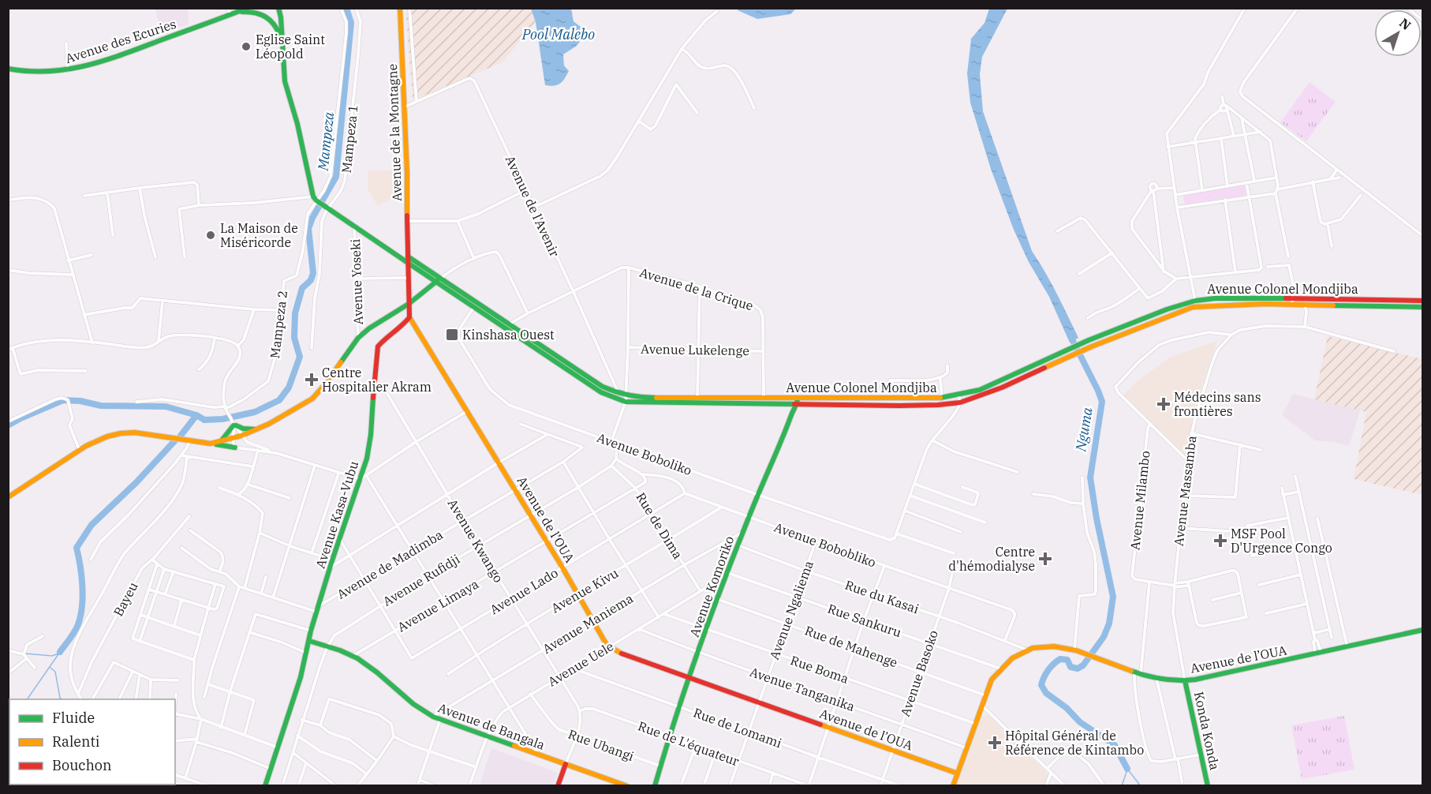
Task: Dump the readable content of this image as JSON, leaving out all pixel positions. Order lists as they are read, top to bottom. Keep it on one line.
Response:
{"streets":{"main road":["Avenue des Ecuries","Avenue de la Montagne","Avenue Colonel Mondjiba","Avenue Kasa-Vubu","Avenue de l’OUA","Avenue Komoriko","Avenue de Bangala","Konda Konda"],"street":["Mampeza 1","Avenue de l'Avenir","Avenue Yoseki","Avenue de la Crique","Mampeza 2","Avenue Lukelenge","Avenue Boboliko","Avenue Massamba","Avenue Milambo","Rue de Dima","Avenue Kwango","Avenue Bobobliko","Avenue de Madimba","Avenue Rufidji","Avenue Kivu","Avenue Lado","Rue du Kasai","Bayeu","Avenue Limaya","Avenue Ngaliema","Rue Sankuru","Avenue Maniema","Rue de Mahenge","Avenue Uele","Rue Boma","Avenue Basoko","Avenue Tanganika","Rue de Lomami","Rue de L'équateur","Rue Ubangi"]},"crossings":[["Avenue des Ecuries","Mampeza 2"],["Avenue de la Montagne","Avenue de l'Avenir"],["Avenue de la Montagne","Avenue Colonel Mondjiba"],["Avenue de l'Avenir","Avenue de la Crique"],["Avenue de l'Avenir","Avenue Colonel Mondjiba"],["Avenue de la Crique","Avenue Colonel Mondjiba"],["Avenue de la Crique","Avenue Lukelenge"],["Avenue Colonel Mondjiba","Avenue Boboliko"],["Avenue Colonel Mondjiba","Avenue Komoriko"],["Avenue Boboliko","Avenue Komoriko"],["Avenue Massamba","Avenue de l’OUA"],["Avenue Massamba","Konda Konda"],["Avenue Kasa-Vubu","Avenue de l’OUA"],["Avenue Kasa-Vubu","Avenue Kwango"],["Avenue Kasa-Vubu","Avenue de Madimba"],["Avenue Kasa-Vubu","Avenue de Bangala"],["Avenue de l’OUA","Avenue de Madimba"],["Avenue de l’OUA","Avenue Rufidji"],["Avenue de l’OUA","Avenue Komoriko"],["Avenue de l’OUA","Avenue Kivu"],["Avenue de l’OUA","Avenue Lado"],["Avenue de l’OUA","Rue du Kasai"],["Avenue de l’OUA","Avenue Limaya"],["Avenue de l’OUA","Avenue Ngaliema"],["Avenue de l’OUA","Rue Sankuru"],["Avenue de l’OUA","Avenue Maniema"],["Avenue de l’OUA","Rue de Mahenge"],["Avenue de l’OUA","Avenue Uele"],["Avenue de l’OUA","Rue Boma"],["Avenue de l’OUA","Avenue Basoko"],["Avenue de l’OUA","Avenue Tanganika"],["Avenue de l’OUA","Konda Konda"],["Rue de Dima","Avenue Rufidji"],["Rue de Dima","Avenue Kivu"],["Rue de Dima","Avenue Lado"],["Rue de Dima","Avenue Limaya"],["Rue de Dima","Avenue Maniema"],["Rue de Dima","Avenue Uele"],["Avenue Kwango","Avenue de Madimba"],["Avenue Kwango","Avenue Rufidji"],["Avenue Kwango","Avenue Kivu"],["Avenue Kwango","Avenue Lado"],["Avenue Kwango","Avenue Limaya"],["Avenue Kwango","Avenue Maniema"],["Avenue Kwango","Avenue Uele"],["Avenue Kwango","Rue de L'équateur"],["Avenue Bobobliko","Avenue Rufidji"],["Avenue Bobobliko","Avenue Komoriko"],["Avenue Bobobliko","Avenue Kivu"],["Avenue Bobobliko","Avenue Lado"],["Avenue Bobobliko","Rue du Kasai"],["Avenue Bobobliko","Avenue Limaya"],["Avenue Bobobliko","Avenue Ngaliema"],["Avenue Bobobliko","Avenue Basoko"],["Avenue Rufidji","Avenue de Bangala"],["Avenue Komoriko","Rue du Kasai"],["Avenue Komoriko","Rue Sankuru"],["Avenue Komoriko","Avenue Maniema"],["Avenue Komoriko","Rue de Mahenge"],["Avenue Komoriko","Avenue Uele"],["Avenue Komoriko","Rue Boma"],["Avenue Komoriko","Avenue Tanganika"],["Avenue Komoriko","Rue de Lomami"],["Avenue Komoriko","Rue de L'équateur"],["Avenue Komoriko","Rue Ubangi"],["Avenue Lado","Avenue Limaya"],["Rue du Kasai","Avenue Ngaliema"],["Rue du Kasai","Avenue Basoko"],["Avenue Limaya","Avenue de Bangala"],["Avenue Ngaliema","Rue Sankuru"],["Avenue Ngaliema","Rue de Mahenge"],["Avenue Ngaliema","Rue Boma"],["Avenue Ngaliema","Avenue Tanganika"],["Avenue Ngaliema","Rue de Lomami"],["Avenue Ngaliema","Rue de L'équateur"],["Rue Sankuru","Avenue Uele"],["Rue Sankuru","Avenue Basoko"],["Avenue Maniema","Avenue de Bangala"],["Rue de Mahenge","Avenue Basoko"],["Avenue Uele","Rue Boma"],["Avenue Uele","Avenue Tanganika"],["Avenue Uele","Avenue de Bangala"],["Avenue Uele","Rue de Lomami"],["Avenue Uele","Rue Ubangi"],["Rue Boma","Avenue Basoko"],["Avenue Basoko","Avenue Tanganika"],["Avenue Basoko","Rue de Lomami"]],"water":["Pool Malebo","Mampeza","Nguma"],"places":{"other":["Eglise Saint Léopold","La Maison de Miséricorde"],"transit":["Kinshasa Ouest"],"health":["Centre Hospitalier Akram","Médecins sans frontières","MSF Pool D'Urgence Congo","Centre d'hémodialyse","Hôpital Général de Référence de Kintambo"]},"legend":["Fluide","Ralenti","Bouchon"],"north":"top right"}
